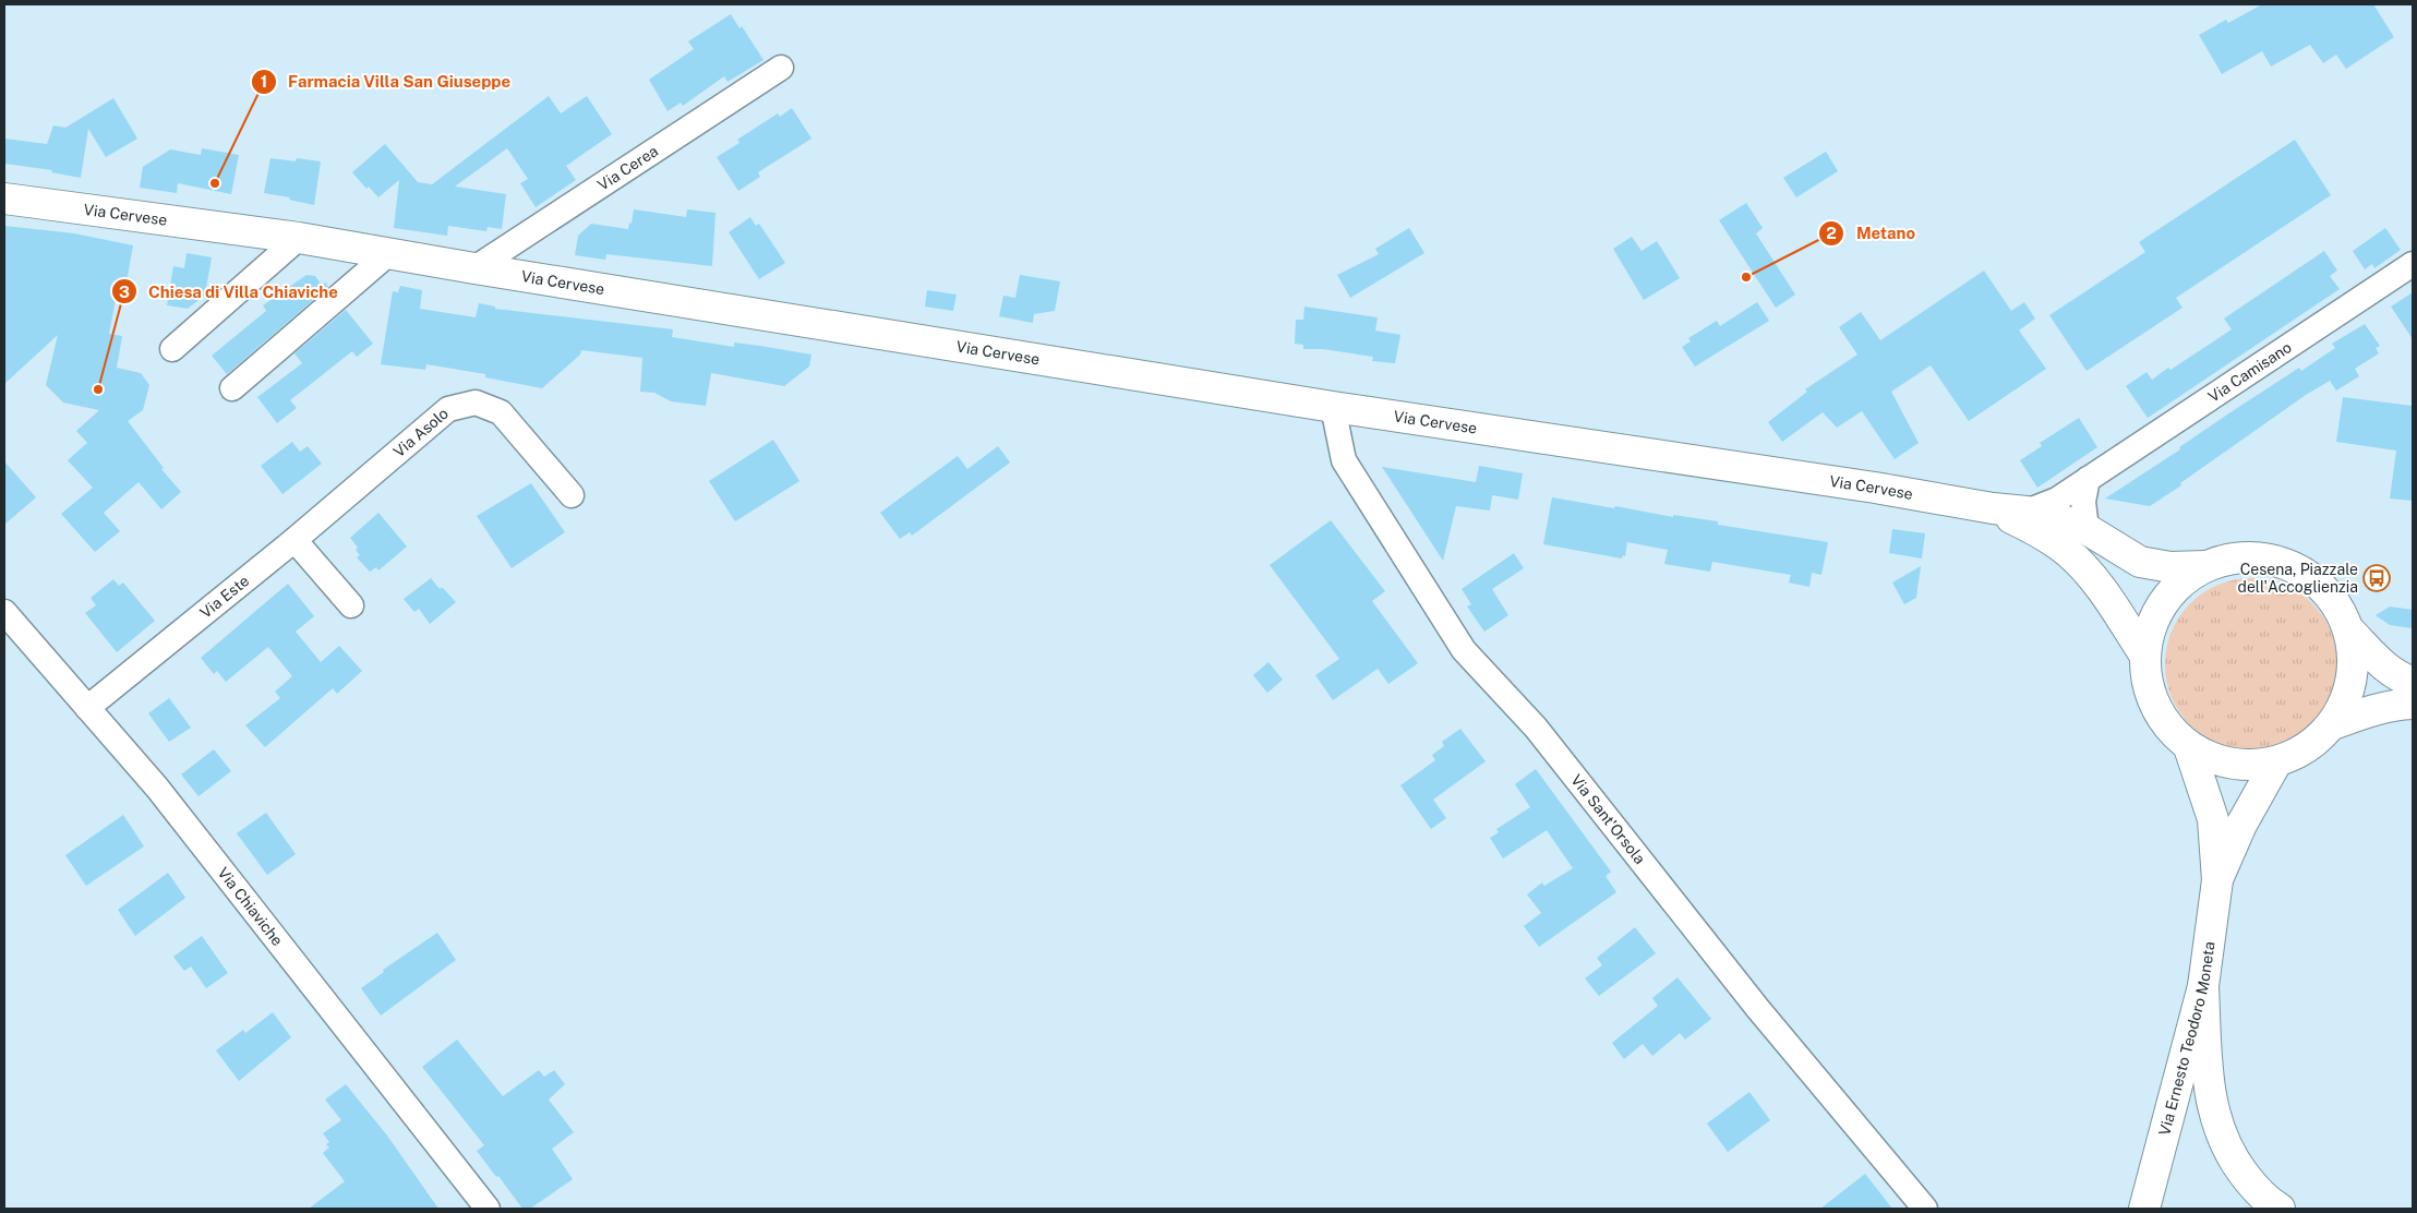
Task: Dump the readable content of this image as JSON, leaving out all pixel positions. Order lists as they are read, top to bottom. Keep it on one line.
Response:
{"streets":{"main road":["Via Cervese","Via Ernesto Teodoro Moneta"],"street":["Via Cerea","Via Camisano","Via Asolo","Via Este","Via Sant'Orsola","Via Chiaviche"]},"crossings":[["Via Cerea","Via Cervese"],["Via Cervese","Via Camisano"],["Via Cervese","Via Sant'Orsola"],["Via Asolo","Via Este"],["Via Este","Via Chiaviche"]],"places":{"other":["Farmacia Villa San Giuseppe","Metano","Chiesa di Villa Chiaviche"],"bus stop":["Cesena, Piazzale dell'Accoglienzia"]}}
